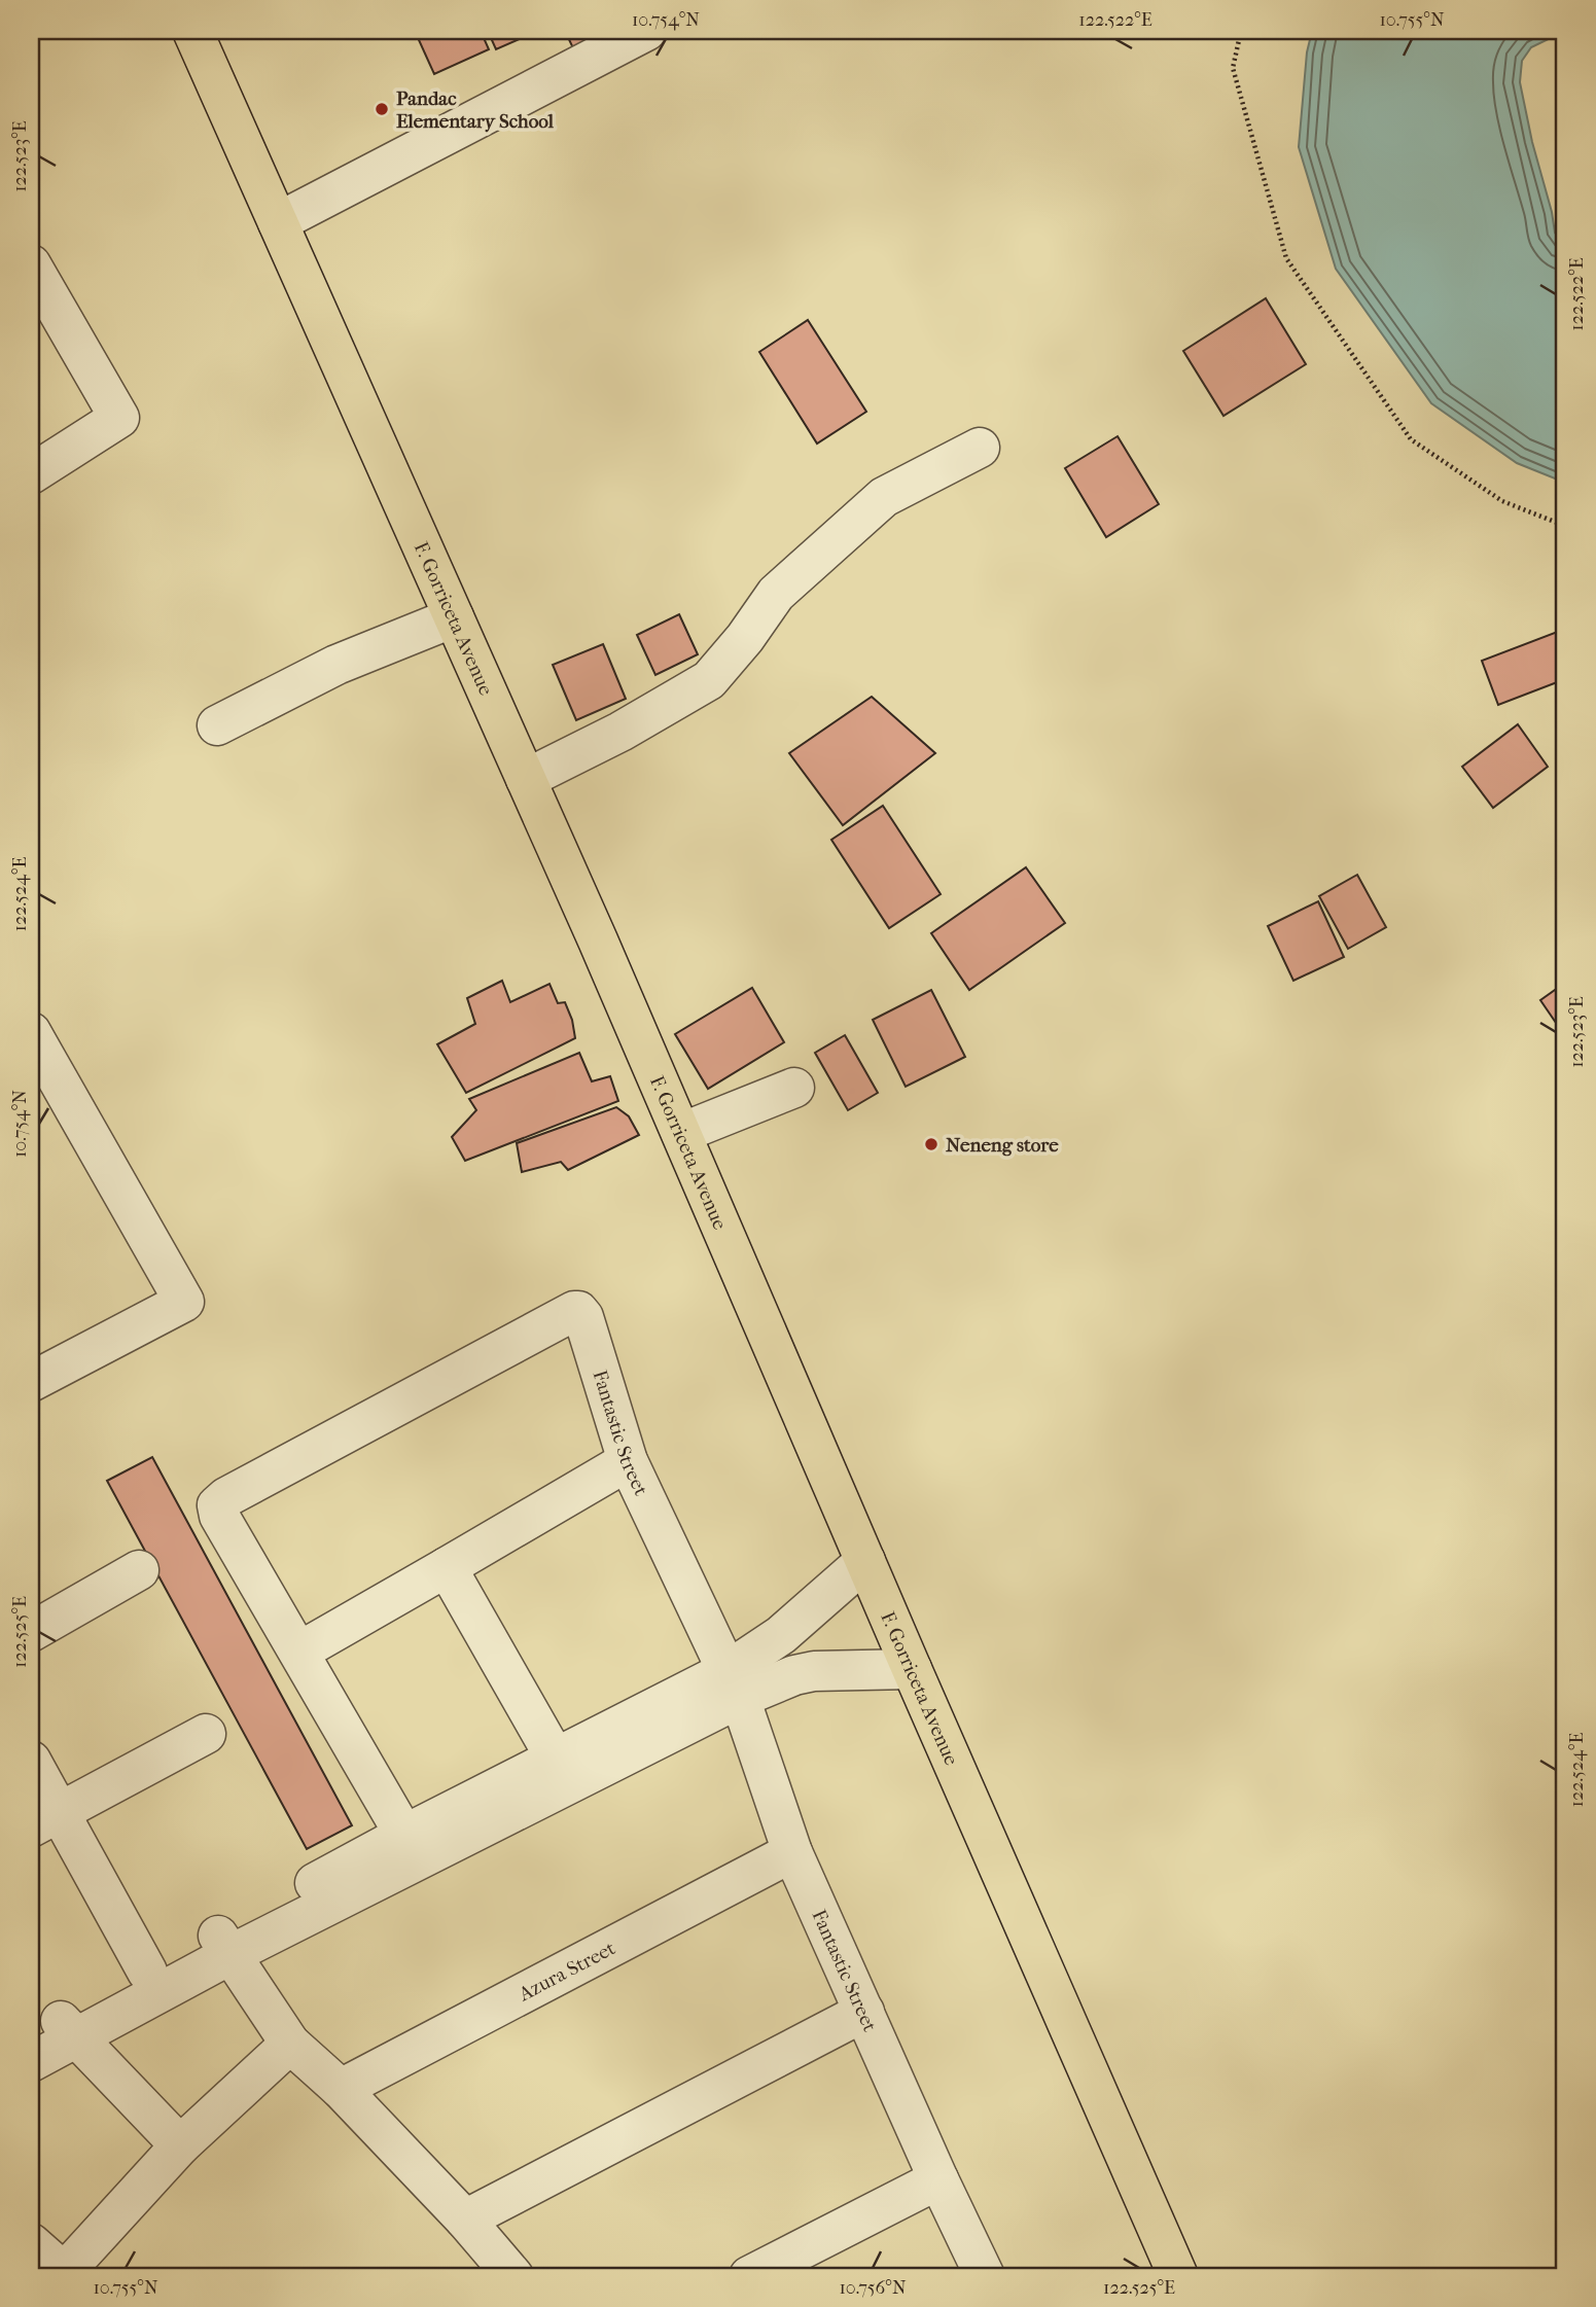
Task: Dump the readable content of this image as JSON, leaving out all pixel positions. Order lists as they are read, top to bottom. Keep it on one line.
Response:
{"streets":{"main road":["F. Gorriceta Avenue"],"street":["Fantastic Street","Azura Street"]},"crossings":[["Fantastic Street","Azura Street"]],"places":["Pandac Elementary School","Neneng store"],"coordinates":["10.754°N","122.522°E","10.755°N","122.523°E","122.524°E","122.525°E","10.756°N"]}
